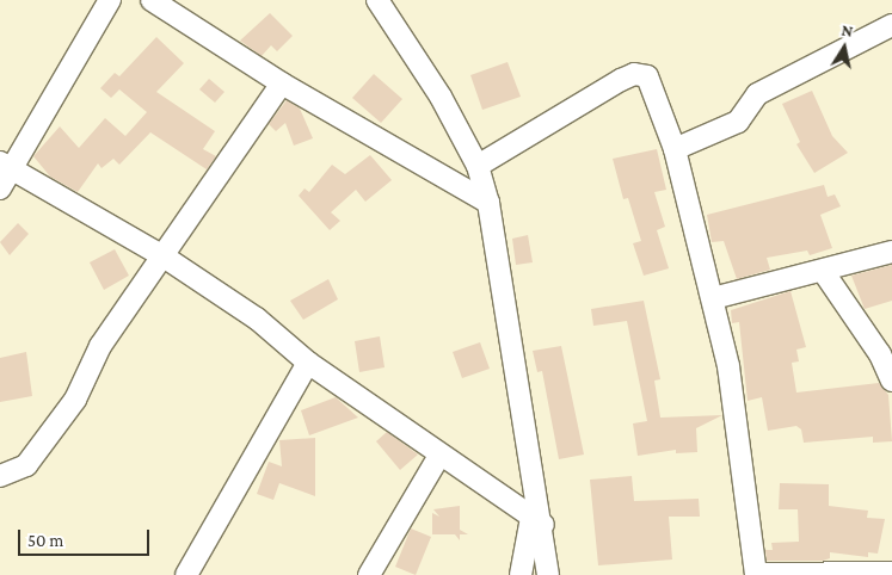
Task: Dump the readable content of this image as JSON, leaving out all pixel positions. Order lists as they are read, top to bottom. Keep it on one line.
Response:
{"scale_bar":"50 m","north":"top"}
